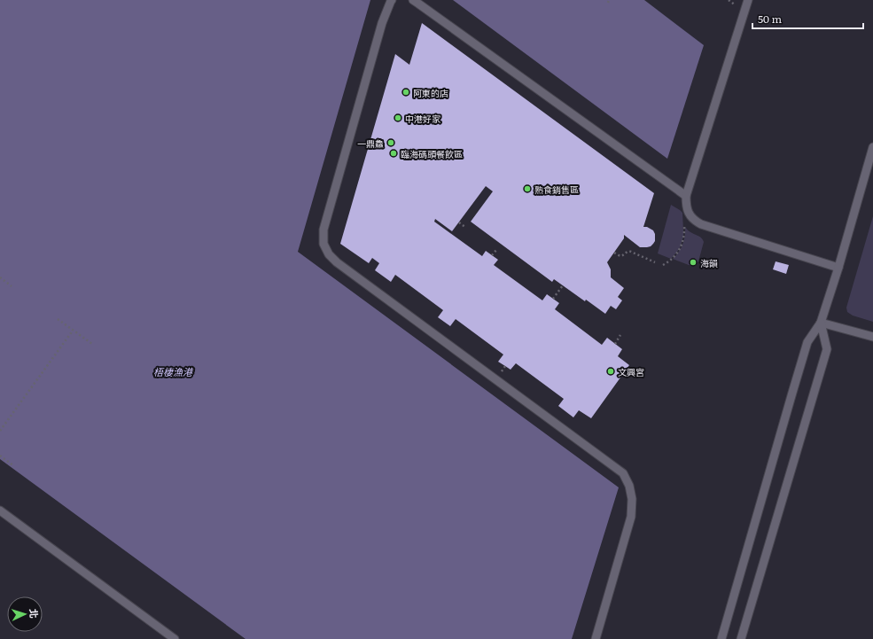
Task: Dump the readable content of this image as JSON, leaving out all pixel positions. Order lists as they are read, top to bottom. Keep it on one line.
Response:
{"water":["梧棲漁港"],"places":["阿東的店","中港好家","一鼎鱻","臨海碼頭餐飲區","熟食銷售區","海韻","文興宮"],"scale_bar":"50 m","north":"right"}
